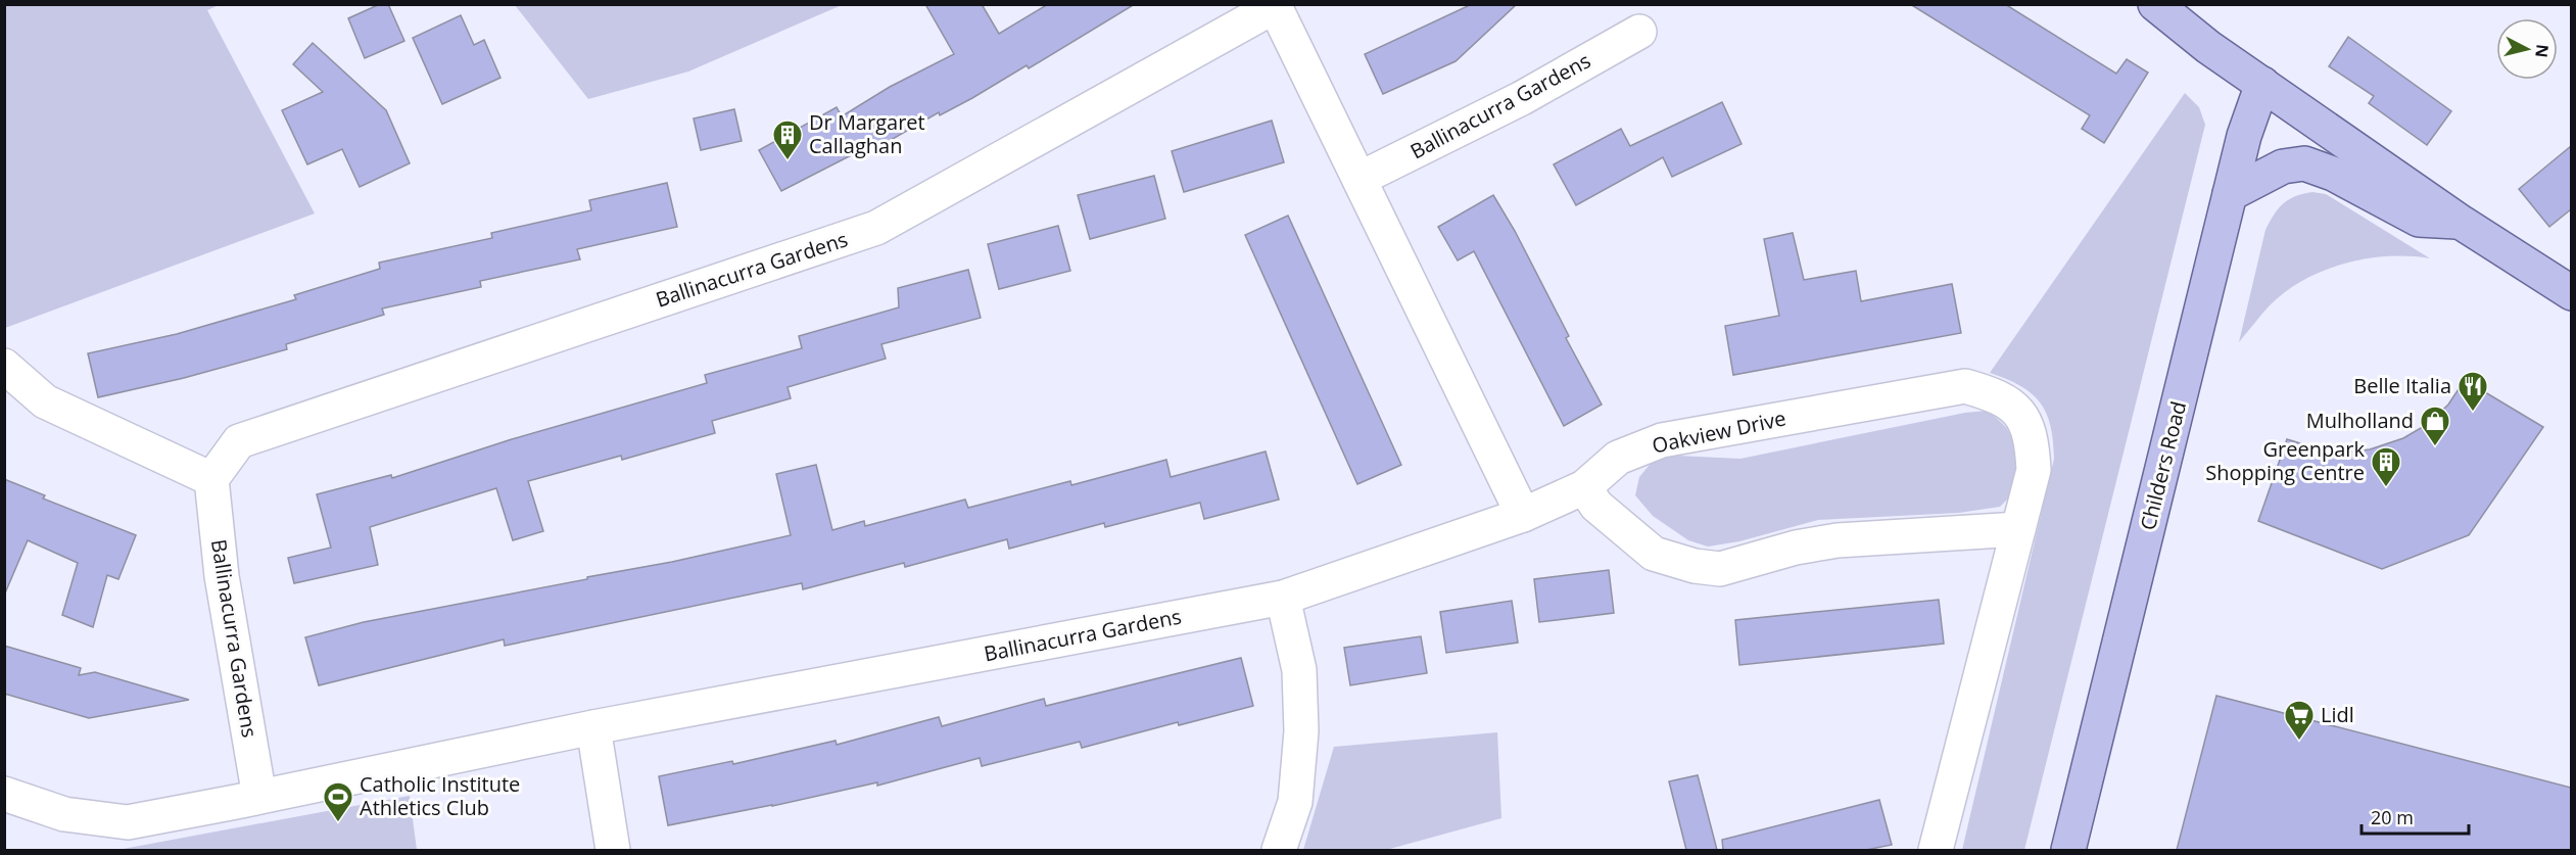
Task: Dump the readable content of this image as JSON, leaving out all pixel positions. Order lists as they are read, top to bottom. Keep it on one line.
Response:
{"streets":{"main road":["Childers Road"],"street":["Ballinacurra Gardens","Oakview Drive"]},"crossings":[["Ballinacurra Gardens","Oakview Drive"]],"places":{"building":["Dr Margaret Callaghan","Greenpark Shopping Centre"],"restaurant":["Belle Italia"],"shop":["Mulholland"],"supermarket":["Lidl"],"sports":["Catholic Institute Athletics Club"]},"scale_bar":"20 m","north":"right"}
